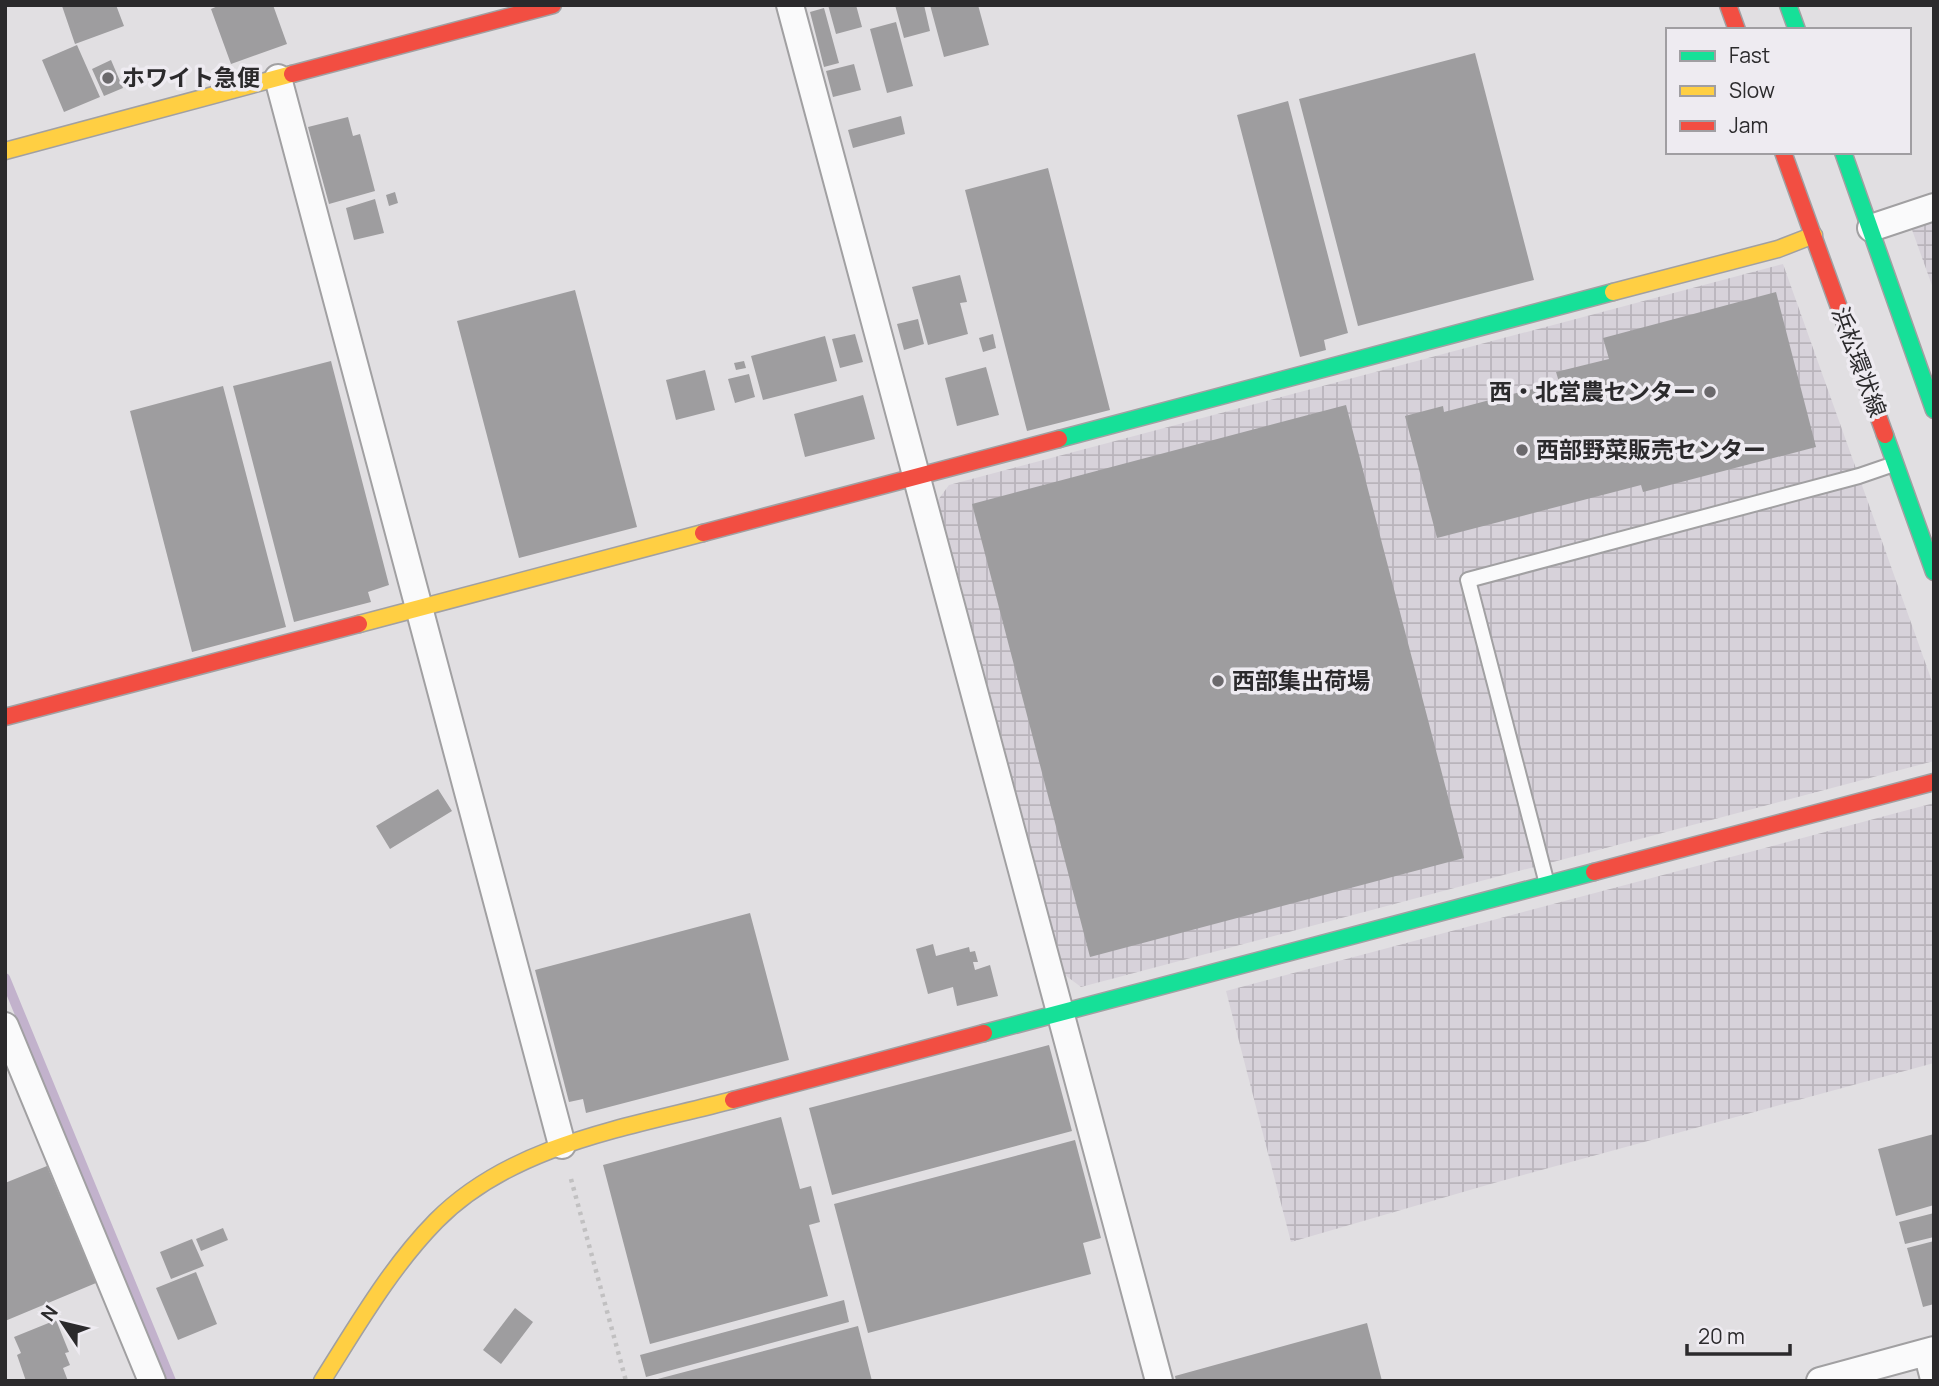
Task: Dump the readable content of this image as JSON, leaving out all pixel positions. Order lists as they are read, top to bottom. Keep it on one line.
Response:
{"streets":{"street":["浜松環状線"]},"places":["ホワイト急便","西・北営農センター","西部野菜販売センター","西部集出荷場"],"legend":["Fast","Slow","Jam"],"scale_bar":"20 m","north":"top left"}
